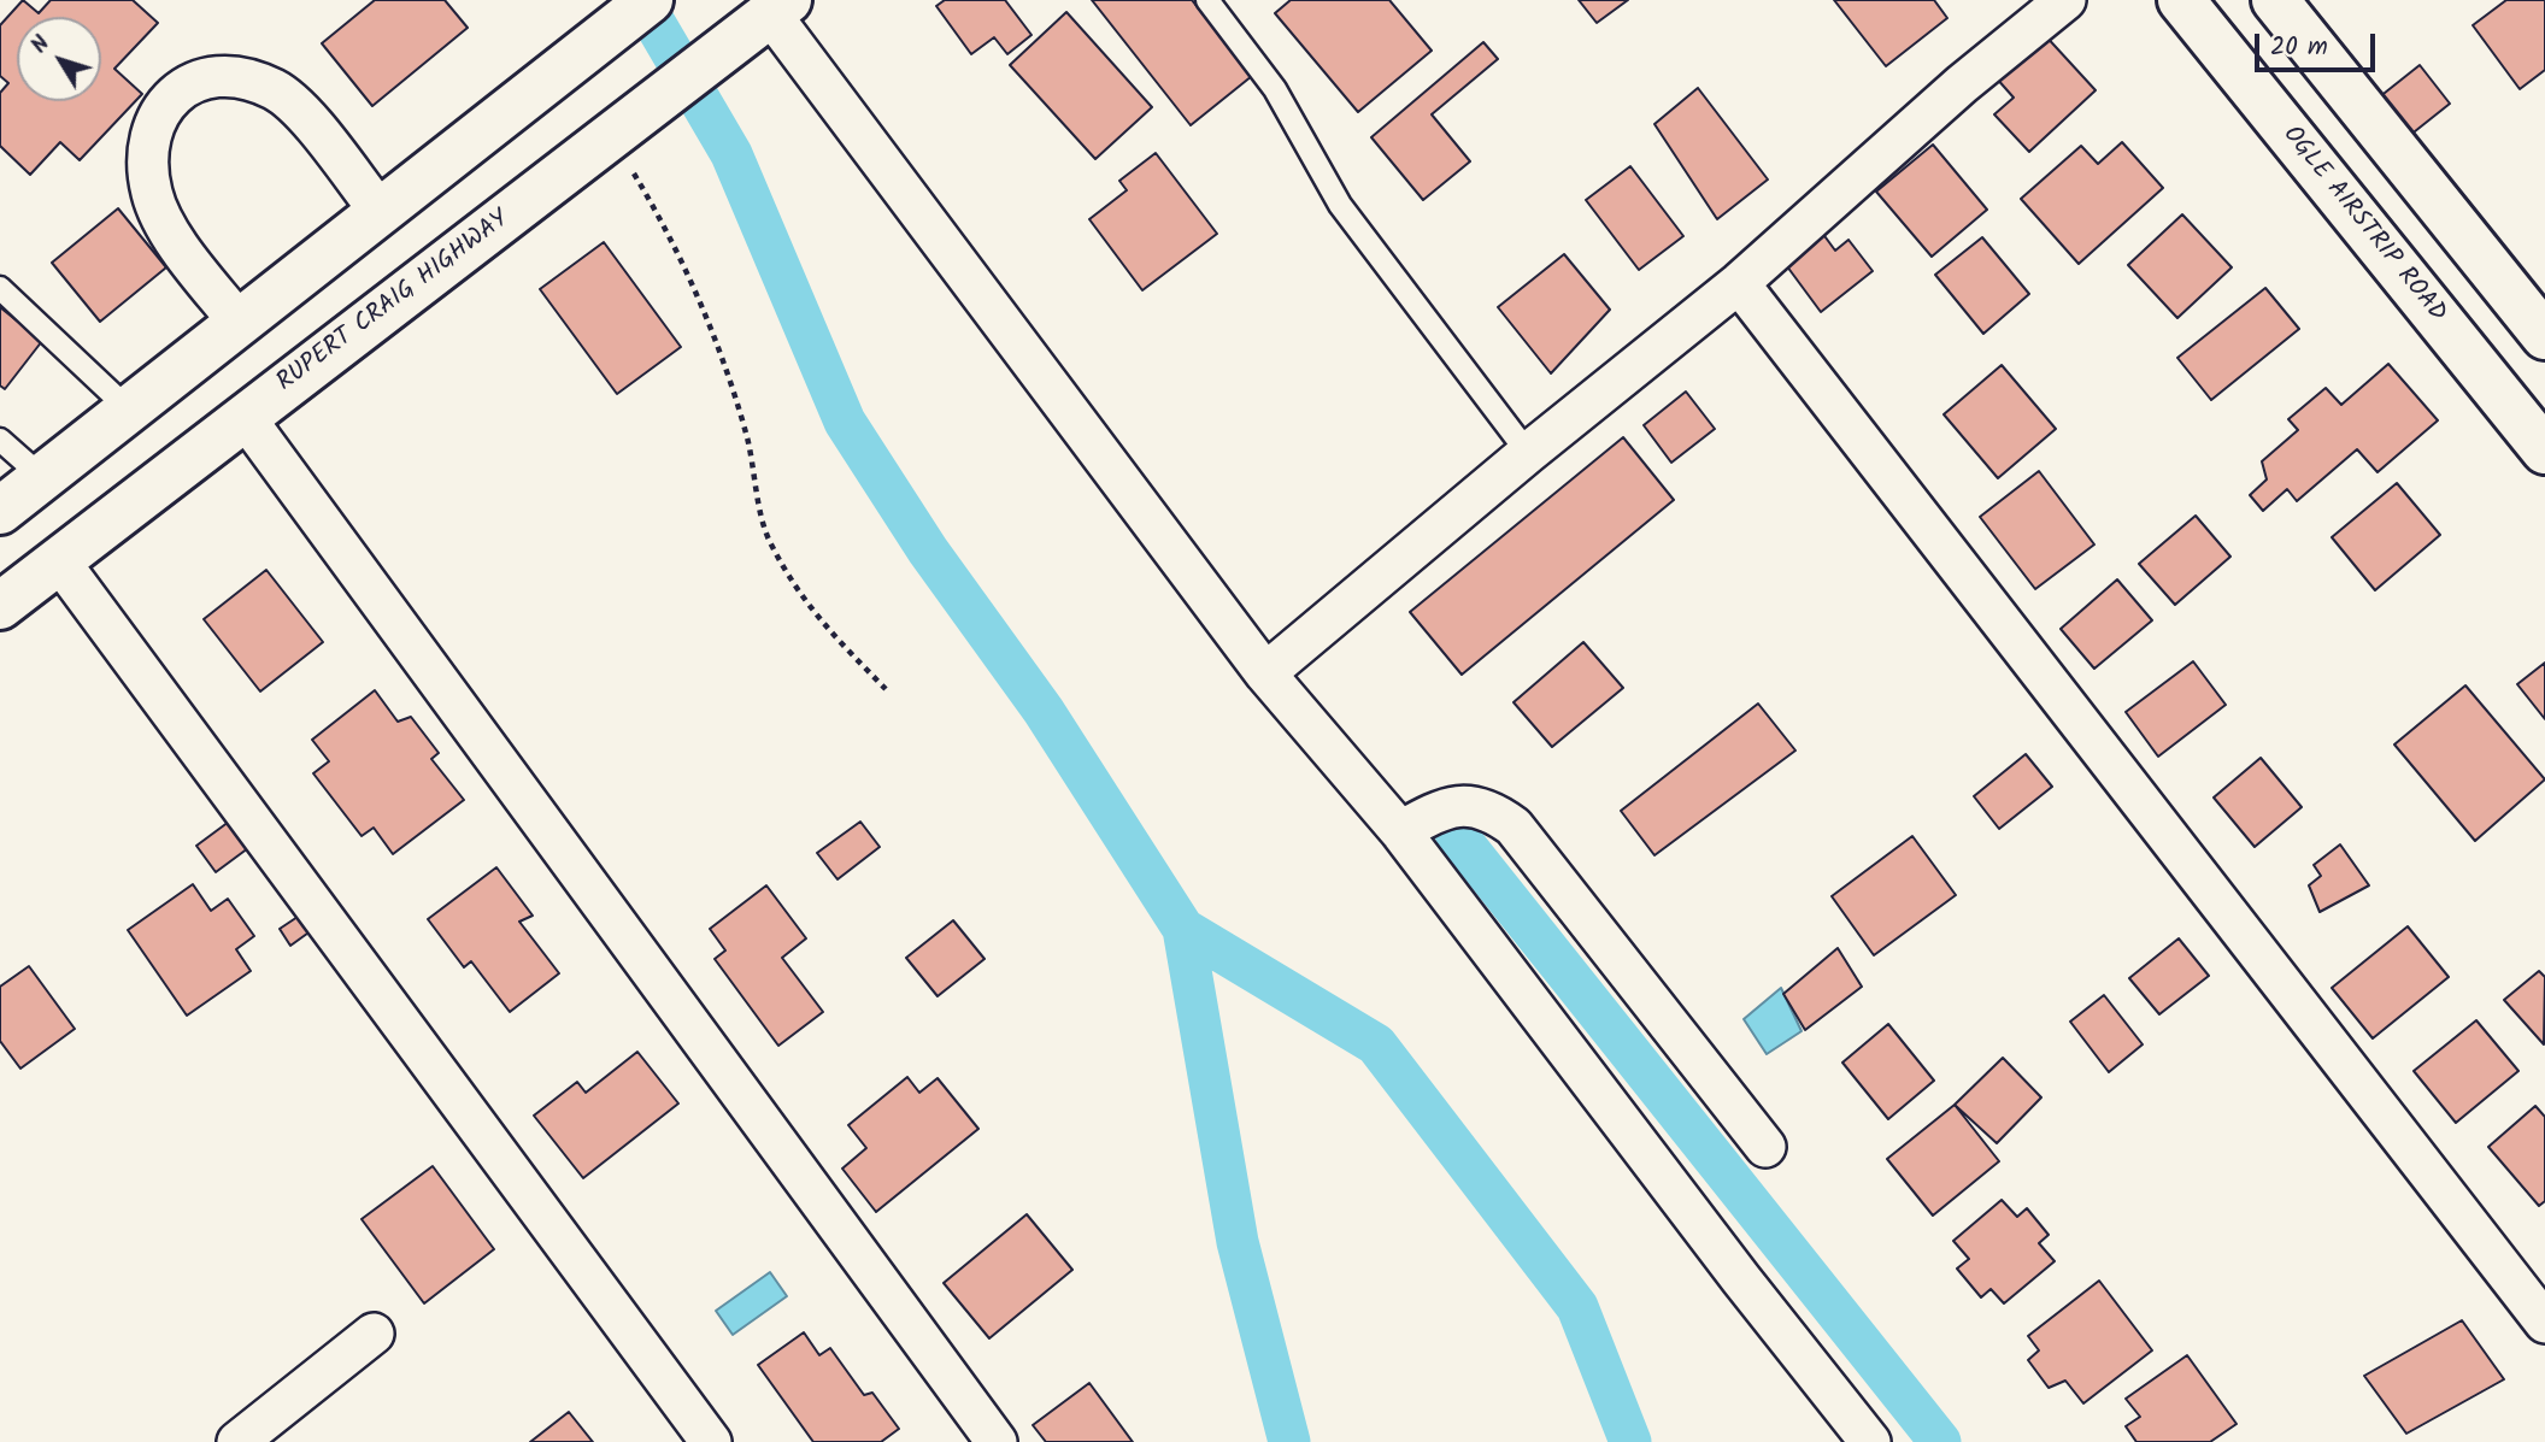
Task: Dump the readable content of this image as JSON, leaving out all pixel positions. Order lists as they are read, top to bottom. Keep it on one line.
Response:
{"streets":{"main road":["OGLE AIRSTRIP ROAD","RUPERT CRAIG HIGHWAY"]},"scale_bar":"20 m","north":"top left"}
